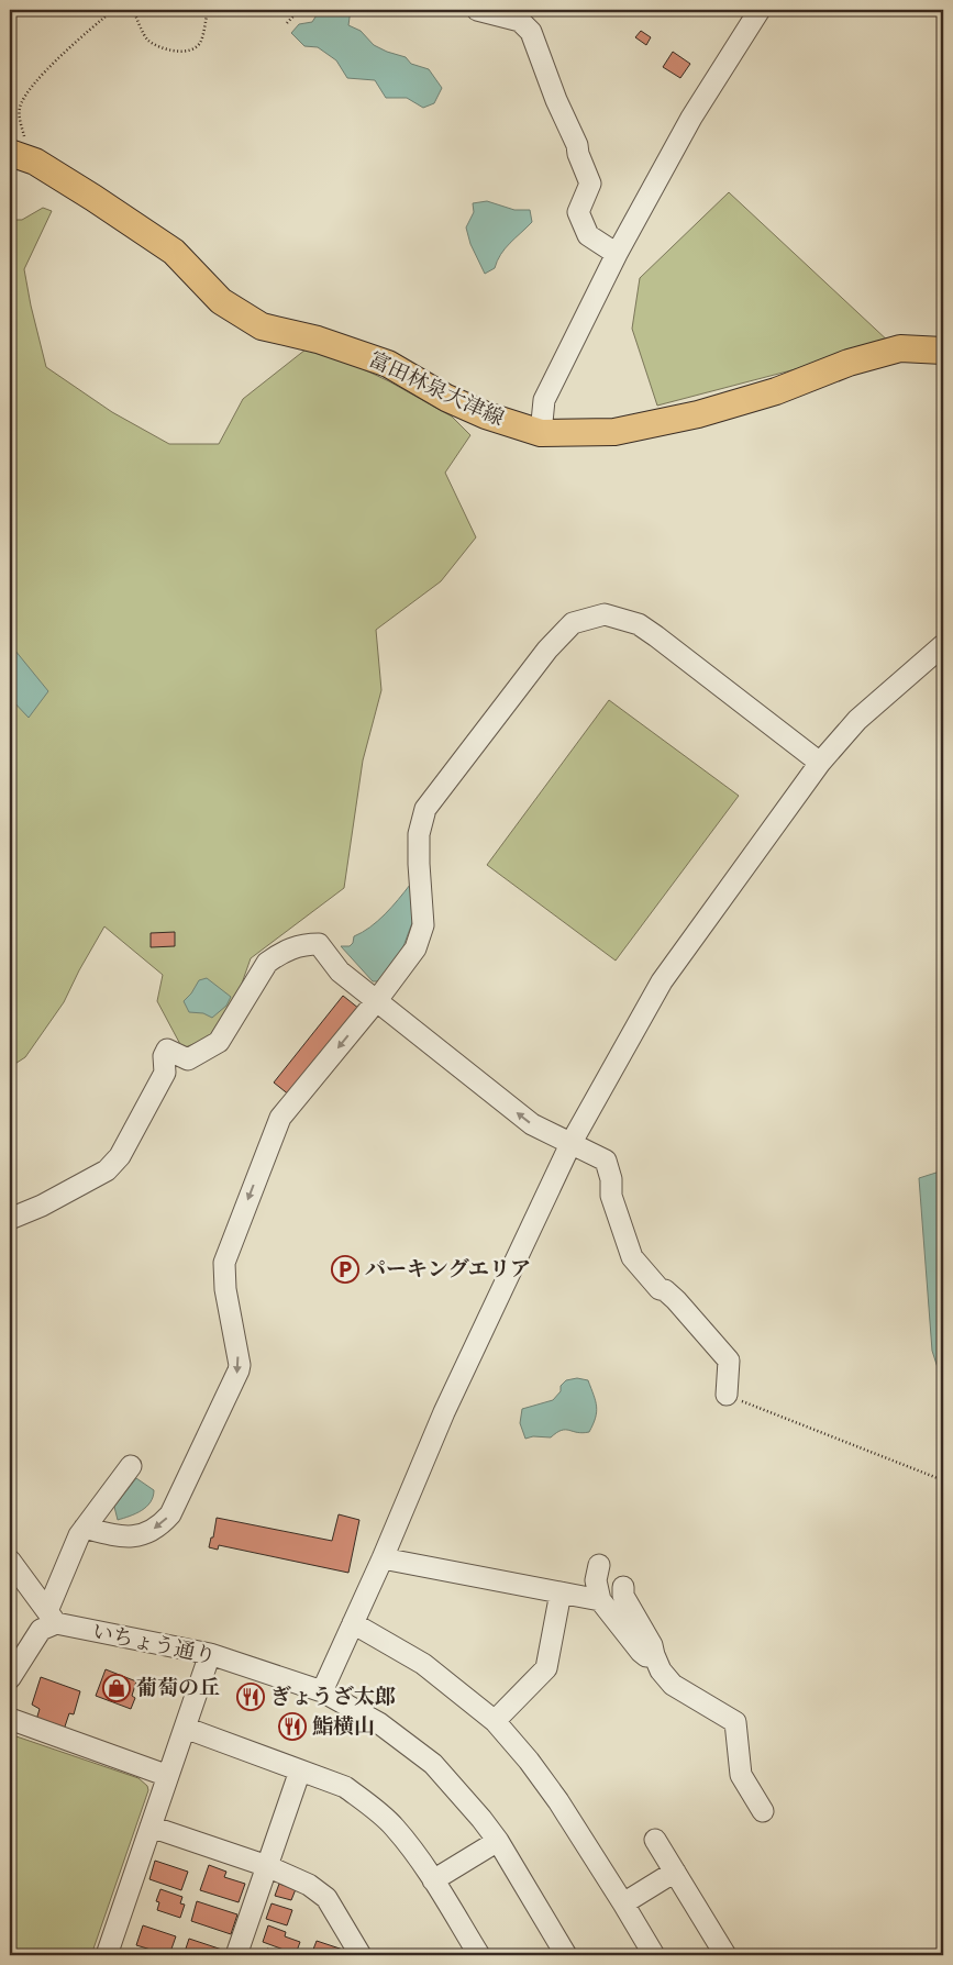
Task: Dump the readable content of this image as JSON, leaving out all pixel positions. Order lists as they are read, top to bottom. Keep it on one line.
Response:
{"streets":{"main road":["富田林泉大津線"],"street":["いちょう通り"]},"places":{"parking":["パーキングエリア"],"shop":["葡萄の丘"],"restaurant":["ぎょうざ太郎","鮨横山"]}}
